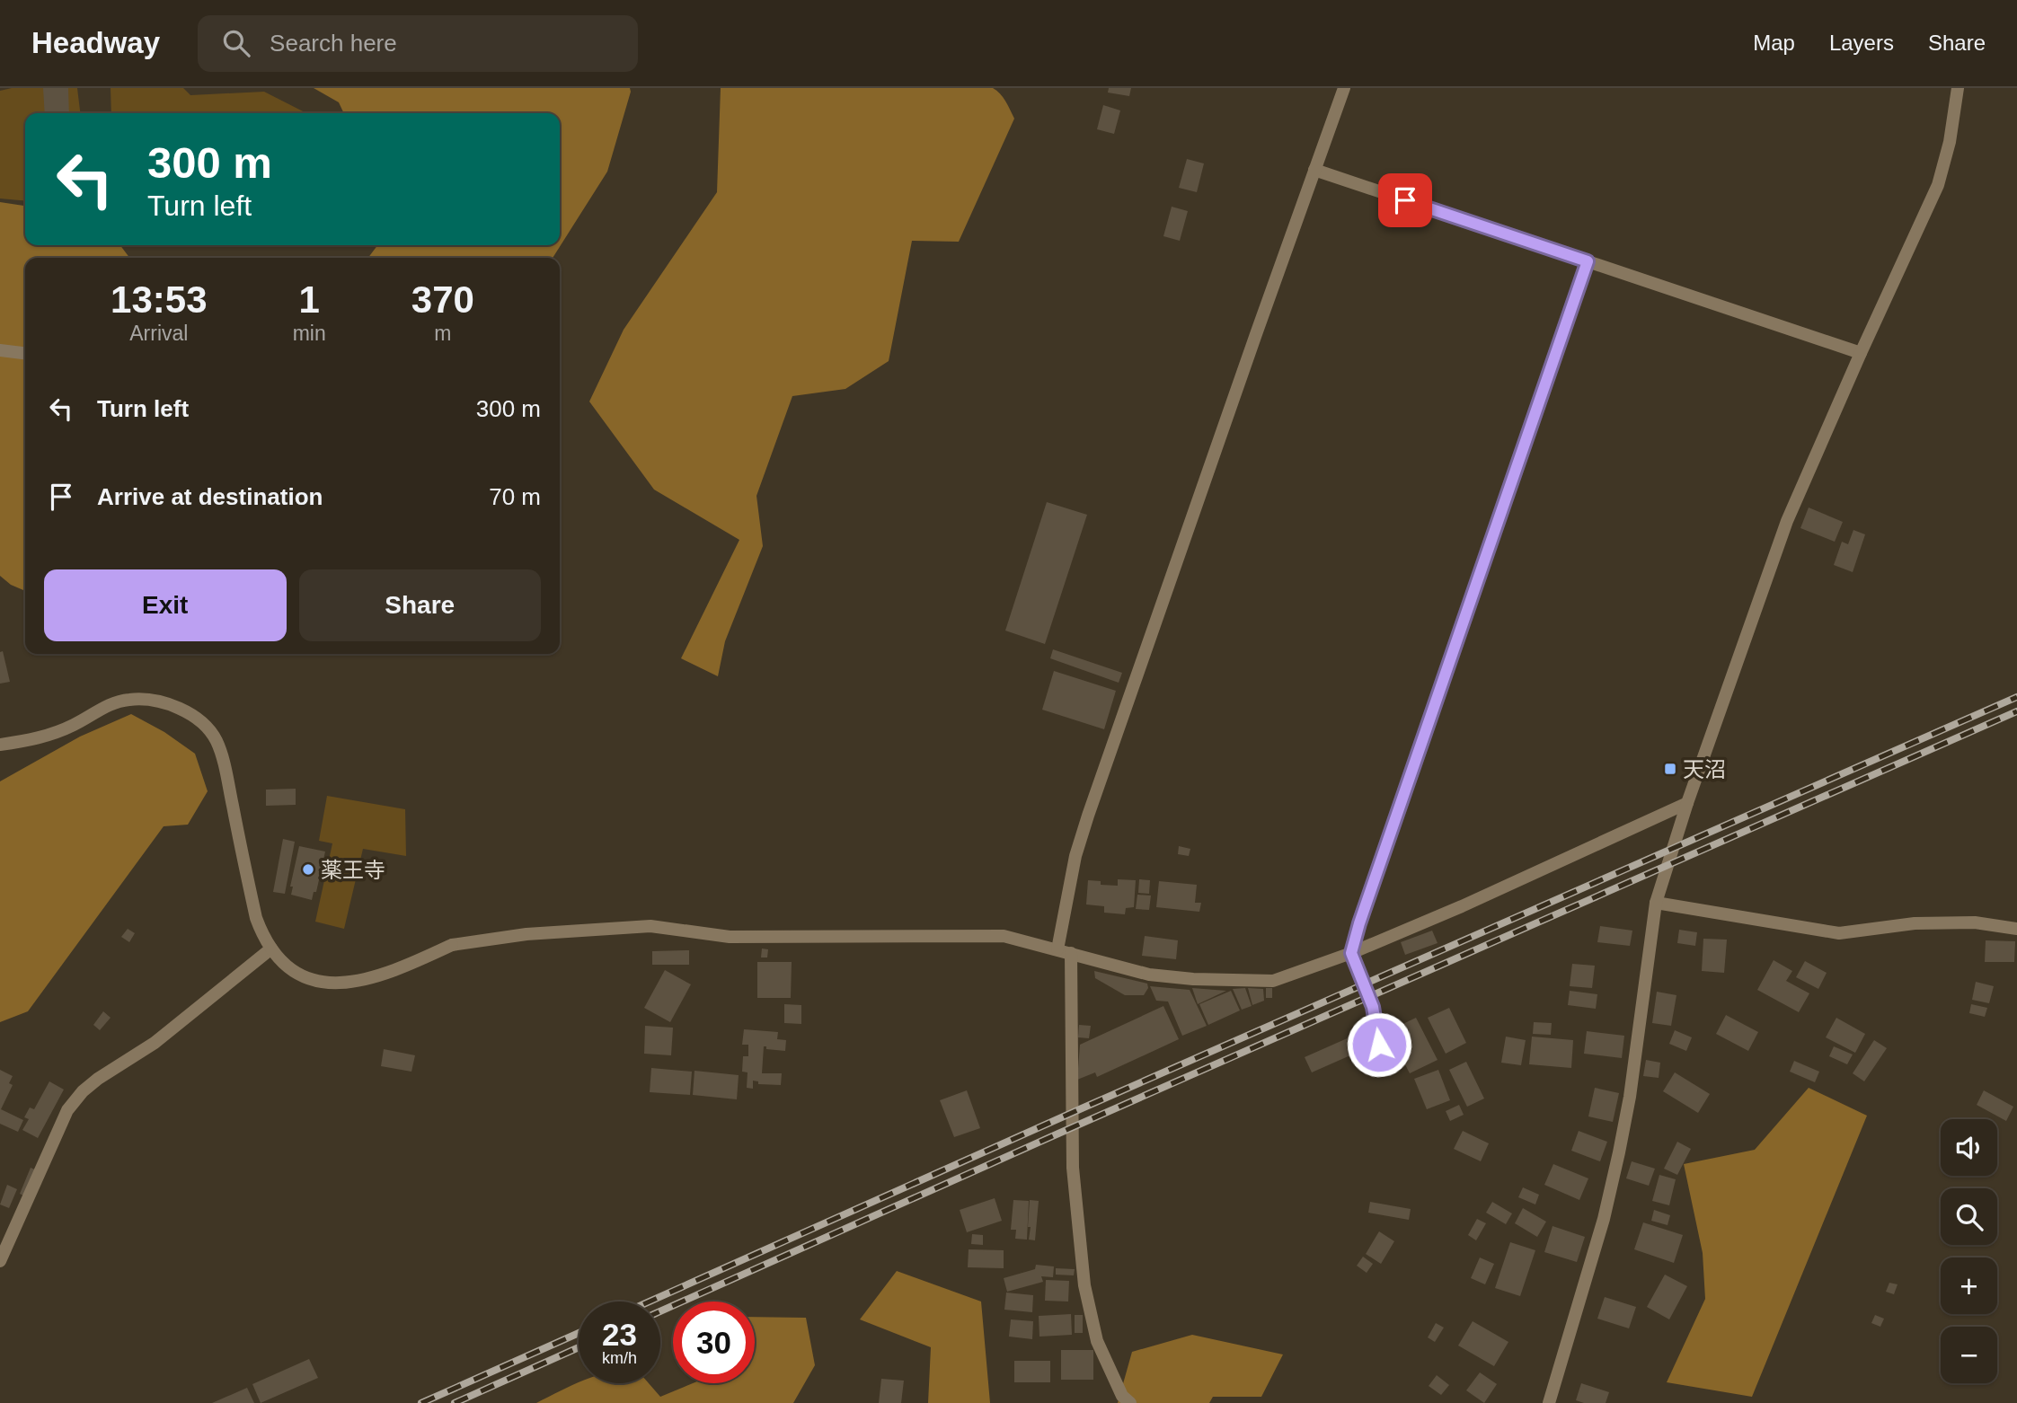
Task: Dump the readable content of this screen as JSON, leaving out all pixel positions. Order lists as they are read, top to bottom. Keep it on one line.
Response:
{"places":{"transit":["天沼"],"other":["薬王寺"]},"page":{"header":"Headway","search":"Search here","nav":["Map","Layers","Share"],"turn":["300 m","Turn left"],"eta":["13:53","Arrival","1","min","370","m"],"list":[{"name":"Turn left","value":"300 m"},{"name":"Arrive at destination","value":"70 m"}],"buttons":["Exit","Share"],"map_buttons":["+","−"],"speed":"23 km/h","limit":"30"}}
